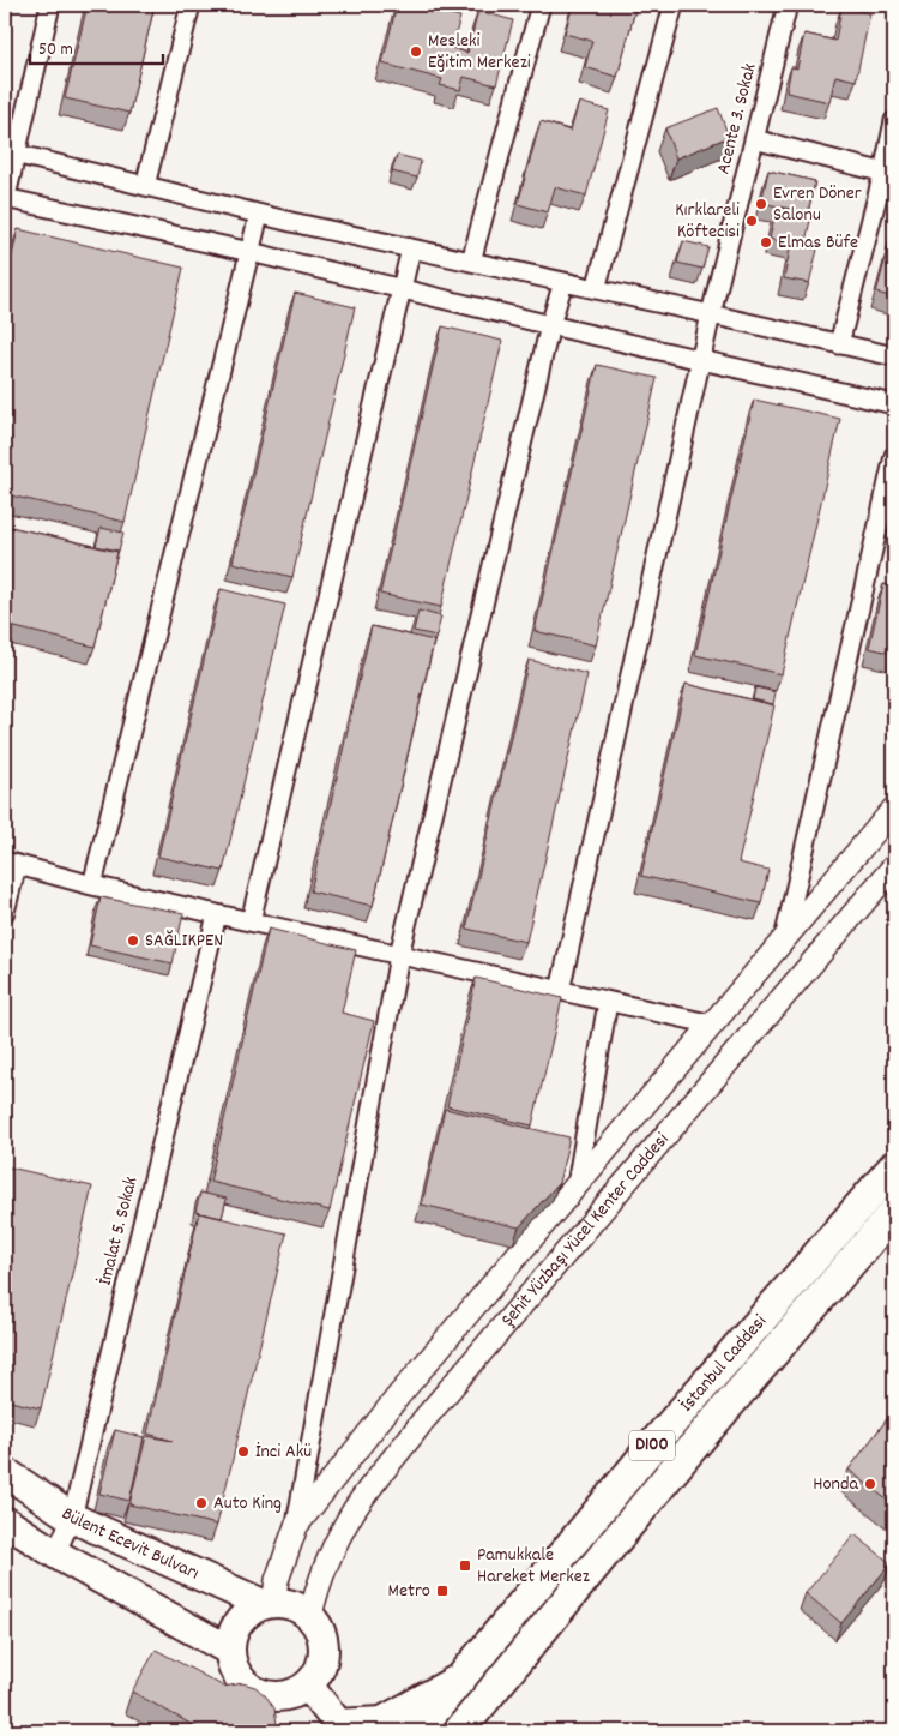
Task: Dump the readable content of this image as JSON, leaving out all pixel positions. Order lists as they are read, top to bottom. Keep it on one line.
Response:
{"streets":{"highway":["İstanbul Caddesi","D100"],"main road":["Bülent Ecevit Bulvarı"],"street":["Acente 3. Sokak","Şehit Yüzbaşı Yücel Kenter Caddesi","İmalat 5. Sokak"]},"crossings":[["Şehit Yüzbaşı Yücel Kenter Caddesi","Bülent Ecevit Bulvarı"],["İmalat 5. Sokak","Bülent Ecevit Bulvarı"]],"places":{"other":["Mesleki Eğitim Merkezi","Evren Döner Salonu","Kırklareli Köftecisi","Elmas Büfe","SAĞLIKPEN","İnci Akü","Honda","Auto King"],"transit":["Pamukkale Hareket Merkez","Metro"]},"scale_bar":"50 m"}
